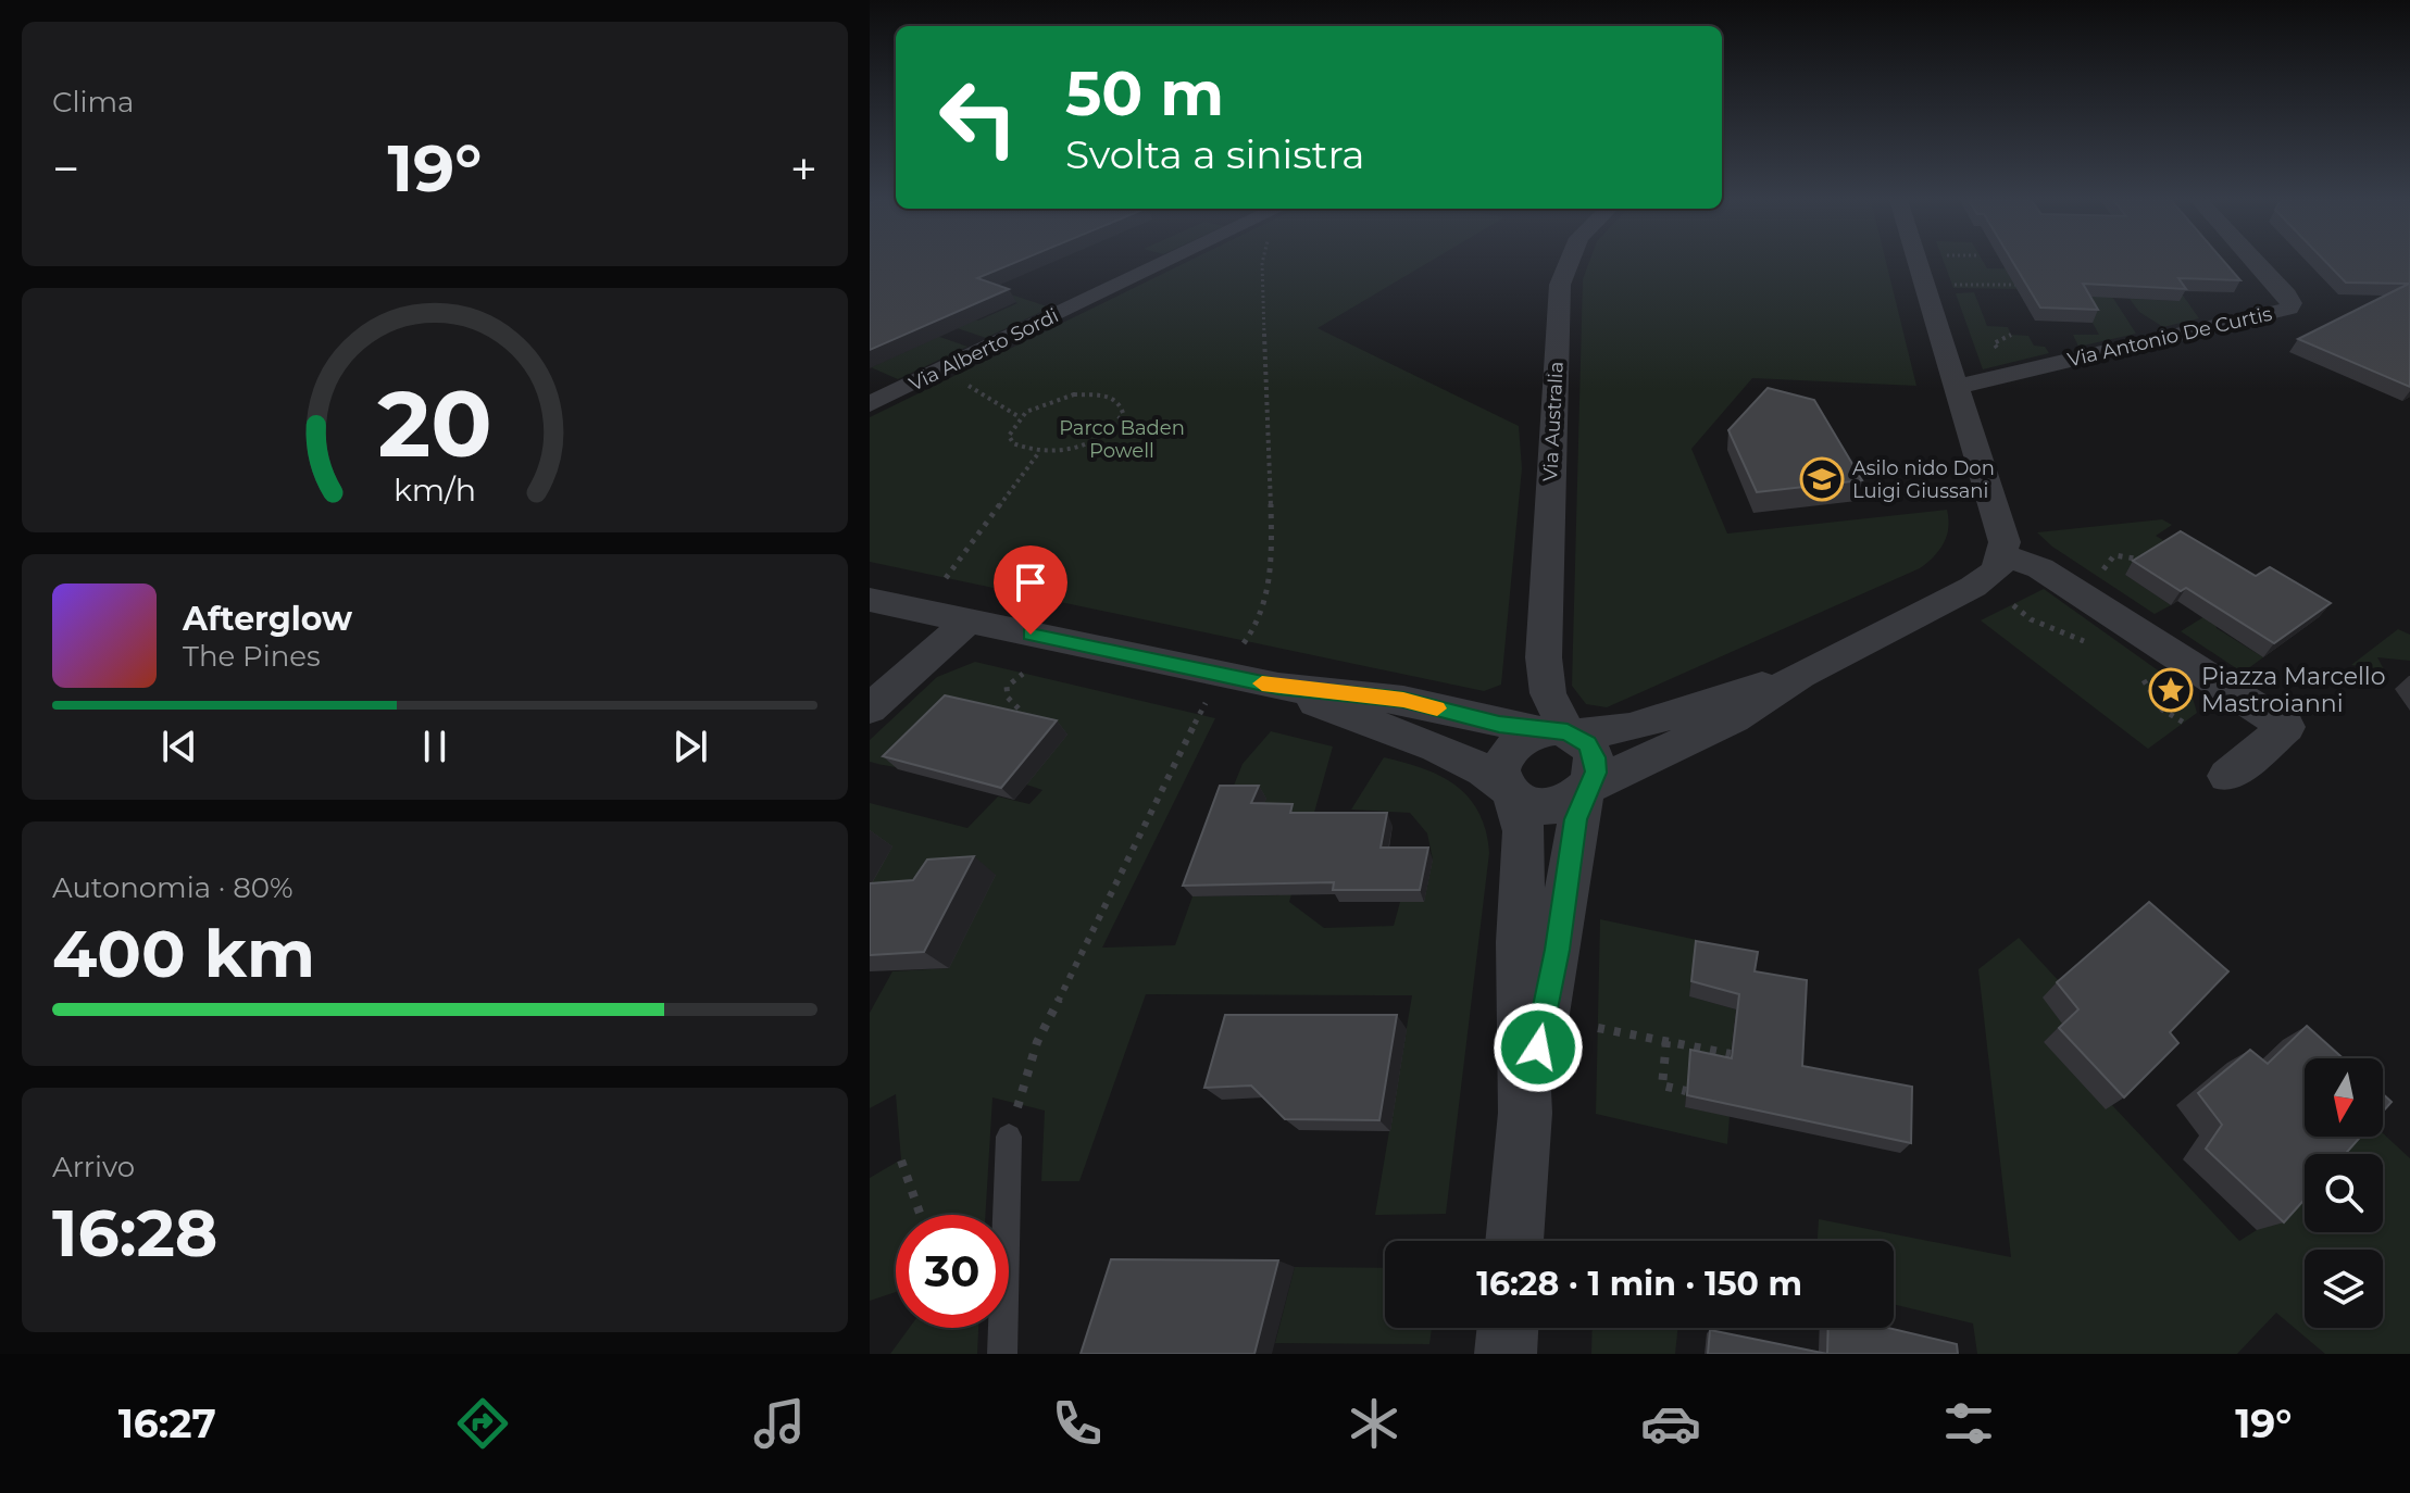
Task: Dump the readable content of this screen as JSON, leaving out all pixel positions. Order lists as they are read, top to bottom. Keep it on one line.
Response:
{"streets":{"street":["Via Antonio De Curtis","Via Alberto Sordi","Via Australia"]},"parks":["Parco Baden Powell"],"places":{"school or university":["Asilo nido Don Luigi Giussani"],"place":["Piazza Marcello Mastroianni"]},"north":"bottom","page":{"tile":["Clima",["Autonomia · 80%","400 km"],["Arrivo","16:28"]],"turn":["50 m","Svolta a sinistra"],"heat":["−","19°","+"],"song":["Afterglow","The Pines"],"limit":"30","trip":"16:28 · 1 min · 150 m","tabs":["16:27","19°"],"gauge":["20","km/h"]}}
